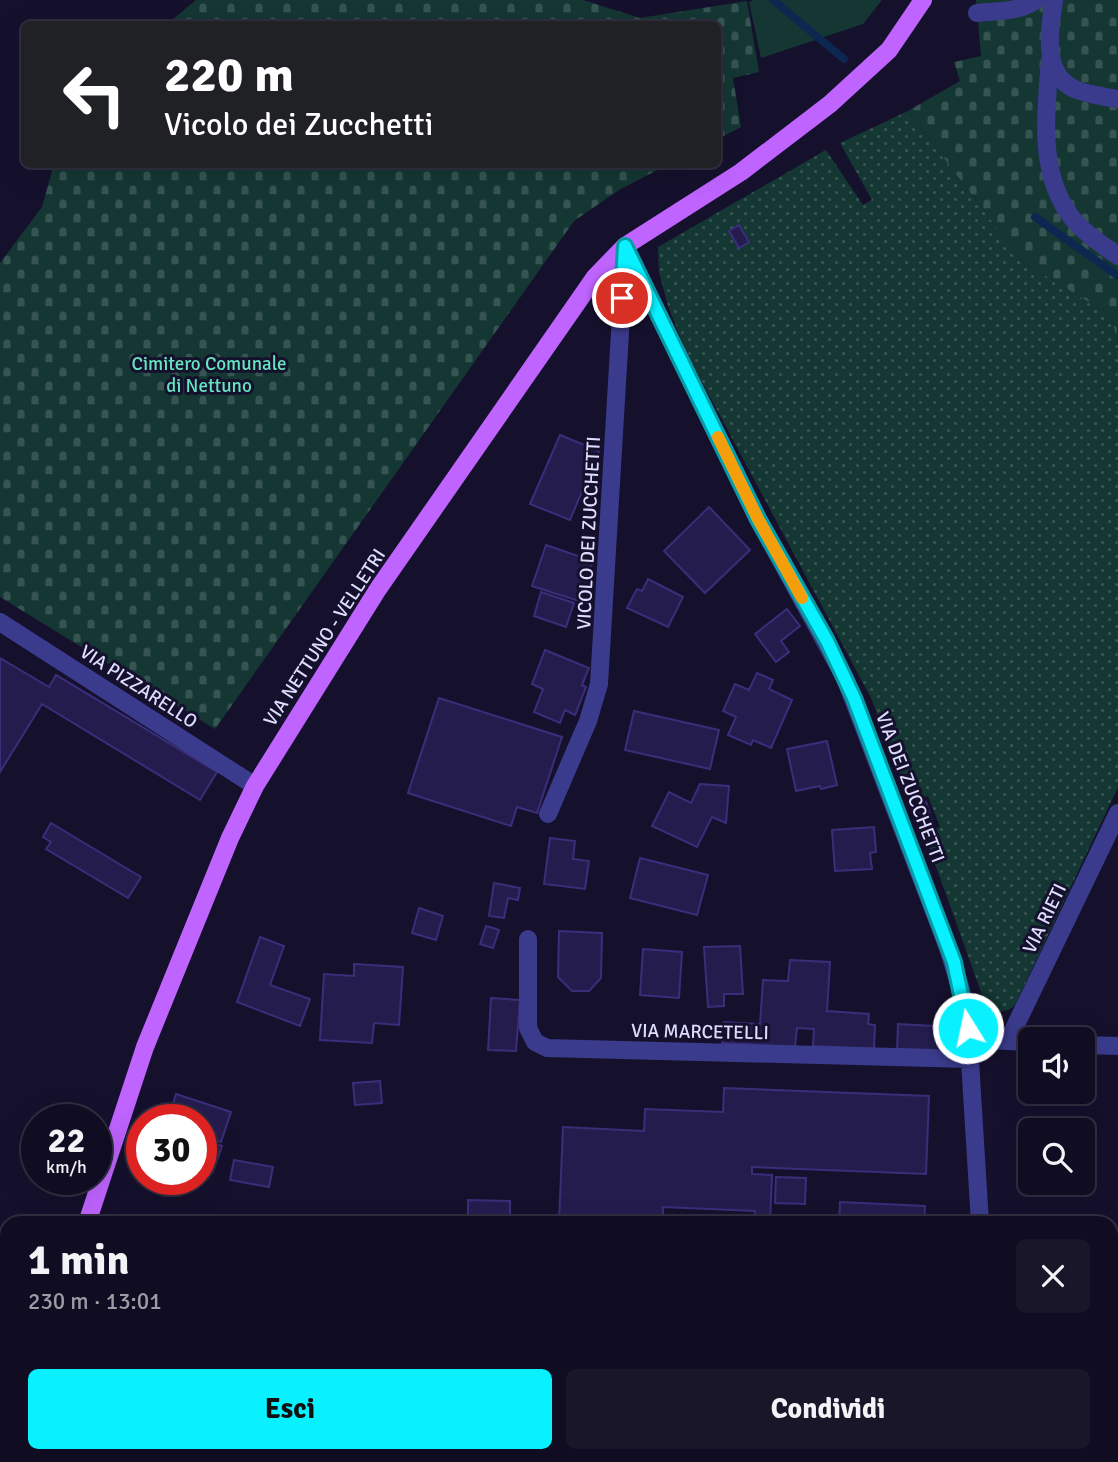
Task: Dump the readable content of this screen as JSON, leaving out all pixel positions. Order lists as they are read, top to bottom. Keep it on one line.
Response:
{"streets":{"main road":["VIA NETTUNO - VELLETRI"],"street":["VICOLO DEI ZUCCHETTI","VIA PIZZARELLO","VIA DEI ZUCCHETTI","VIA RIETI","VIA MARCETELLI"]},"crossings":[["VICOLO DEI ZUCCHETTI","VIA NETTUNO - VELLETRI"],["VICOLO DEI ZUCCHETTI","VIA DEI ZUCCHETTI"],["VIA NETTUNO - VELLETRI","VIA PIZZARELLO"],["VIA NETTUNO - VELLETRI","VIA DEI ZUCCHETTI"],["VIA DEI ZUCCHETTI","VIA MARCETELLI"]],"parks":["Cimitero Comunale di Nettuno"],"page":{"turn":["220 m","Vicolo dei Zucchetti"],"speed":"22 km/h","limit":"30","heading":["1 min","230 m · 13:01"],"buttons":["Esci","Condividi"]}}
